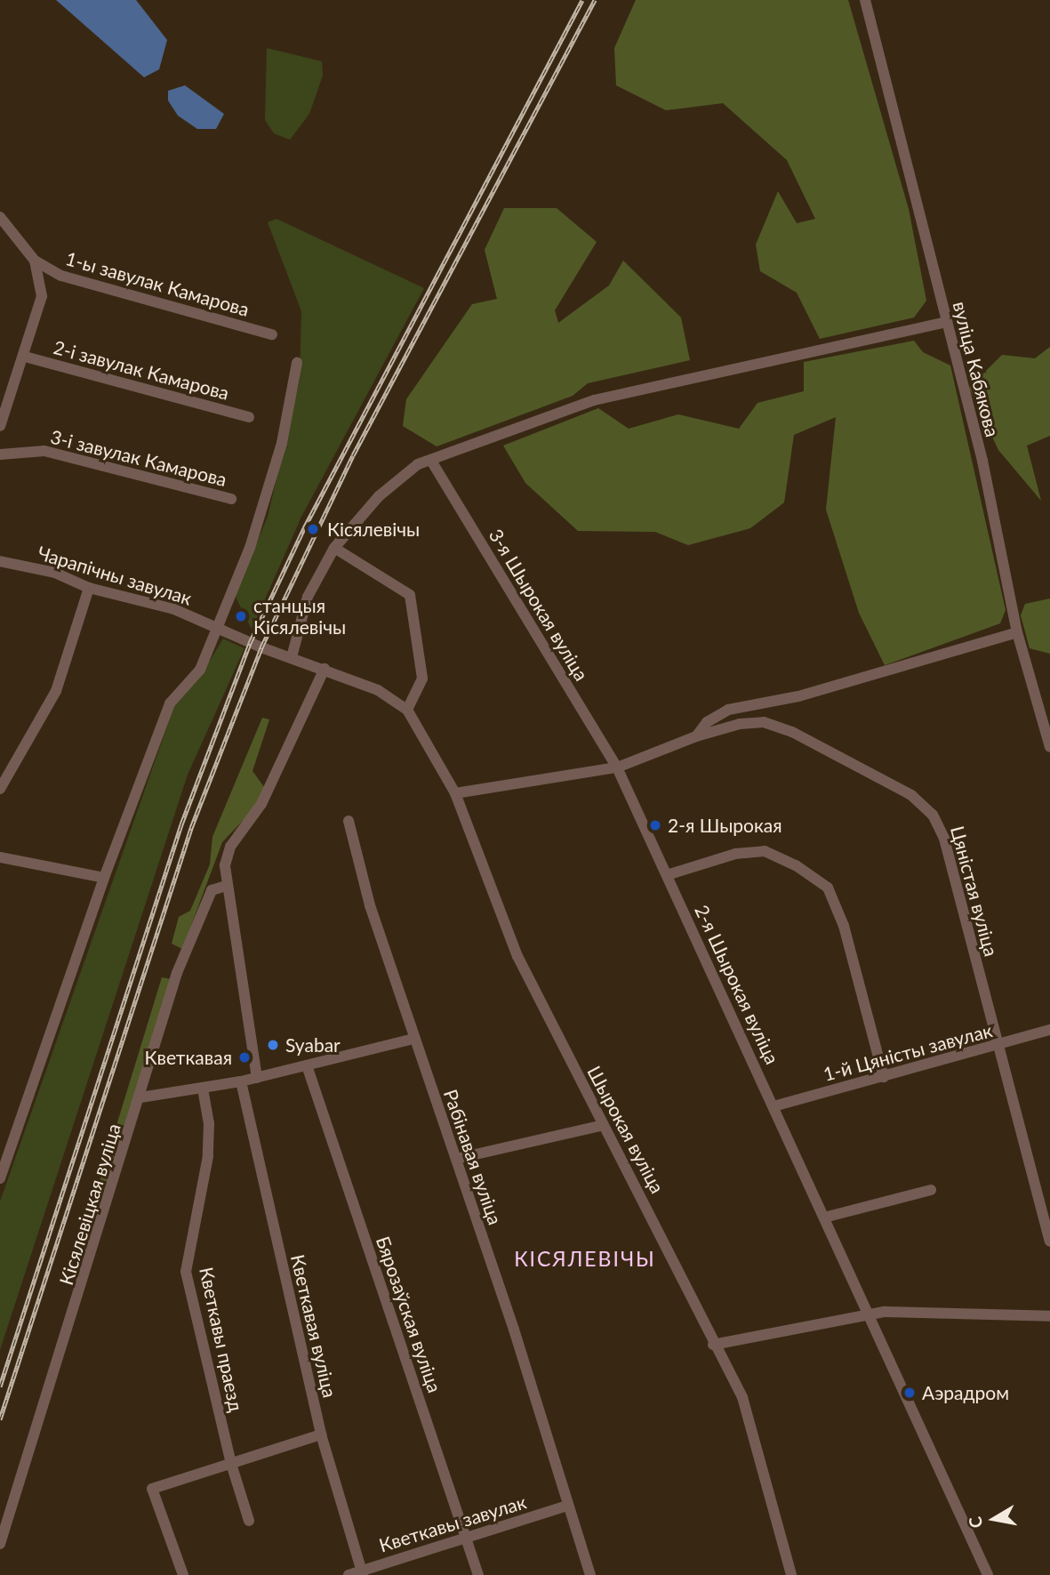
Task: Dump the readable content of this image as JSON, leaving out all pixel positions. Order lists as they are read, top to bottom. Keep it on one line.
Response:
{"streets":{"street":["1-ы завулак Камарова","вуліца Кабякова","2-і завулак Камарова","3-і завулак Камарова","Чарапічны завулак","3-я Шырокая вуліца","Цяністая вуліца","2-я Шырокая вуліца","1-й Цяністы завулак","Шырокая вуліца","Рабінавая вуліца","Кісялевіцкая вуліца","Бярозаўская вуліца","Кветкавая вуліца","Кветкавы праезд","Кветкавы завулак"]},"crossings":[["Чарапічны завулак","Шырокая вуліца"],["3-я Шырокая вуліца","Цяністая вуліца"],["3-я Шырокая вуліца","2-я Шырокая вуліца"],["Цяністая вуліца","2-я Шырокая вуліца"],["Цяністая вуліца","1-й Цяністы завулак"],["Цяністая вуліца","Шырокая вуліца"],["2-я Шырокая вуліца","1-й Цяністы завулак"],["Рабінавая вуліца","Кветкавы завулак"],["Бярозаўская вуліца","Кветкавы завулак"],["Кветкавая вуліца","Кветкавы завулак"]],"districts":["КІСЯЛЕВІЧЫ"],"places":["Кісялевічы","станцыя Кісялевічы","2-я Шырокая","Syabar","Кветкавая","Аэрадром"],"north":"left"}
